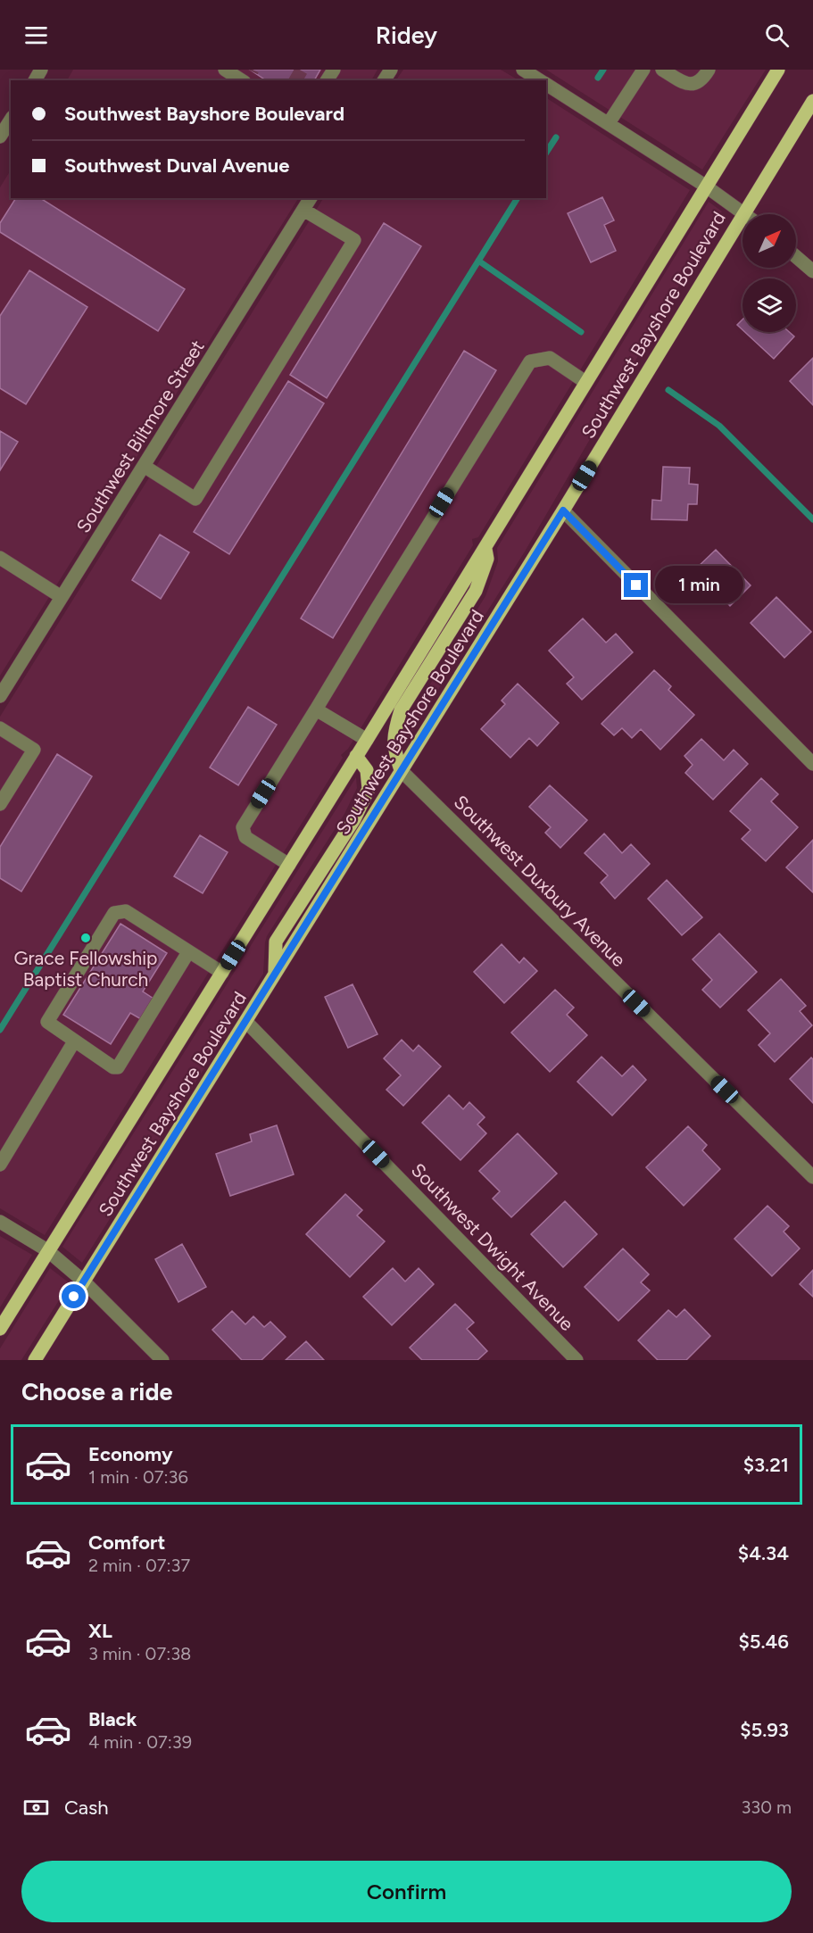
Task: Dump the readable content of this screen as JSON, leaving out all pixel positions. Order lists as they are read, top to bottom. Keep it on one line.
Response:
{"streets":{"main road":["Southwest Bayshore Boulevard"],"street":["Southwest Biltmore Street","Southwest Duxbury Avenue","Southwest Dwight Avenue"]},"crossings":[["Southwest Bayshore Boulevard","Southwest Duxbury Avenue"],["Southwest Bayshore Boulevard","Southwest Dwight Avenue"]],"places":["Grace Fellowship Baptist Church"],"north":"top right","page":{"header":"Ridey","banner":["Southwest Bayshore Boulevard","Southwest Duval Avenue"],"bubble":"1 min","heading":"Choose a ride","list":[{"name":"Economy","note":"1 min · 07:36","value":"$3.21"},{"name":"Comfort","note":"2 min · 07:37","value":"$4.34"},{"name":"XL","note":"3 min · 07:38","value":"$5.46"},{"name":"Black","note":"4 min · 07:39","value":"$5.93"}],"pay":["Cash","330 m"],"buttons":"Confirm"}}
